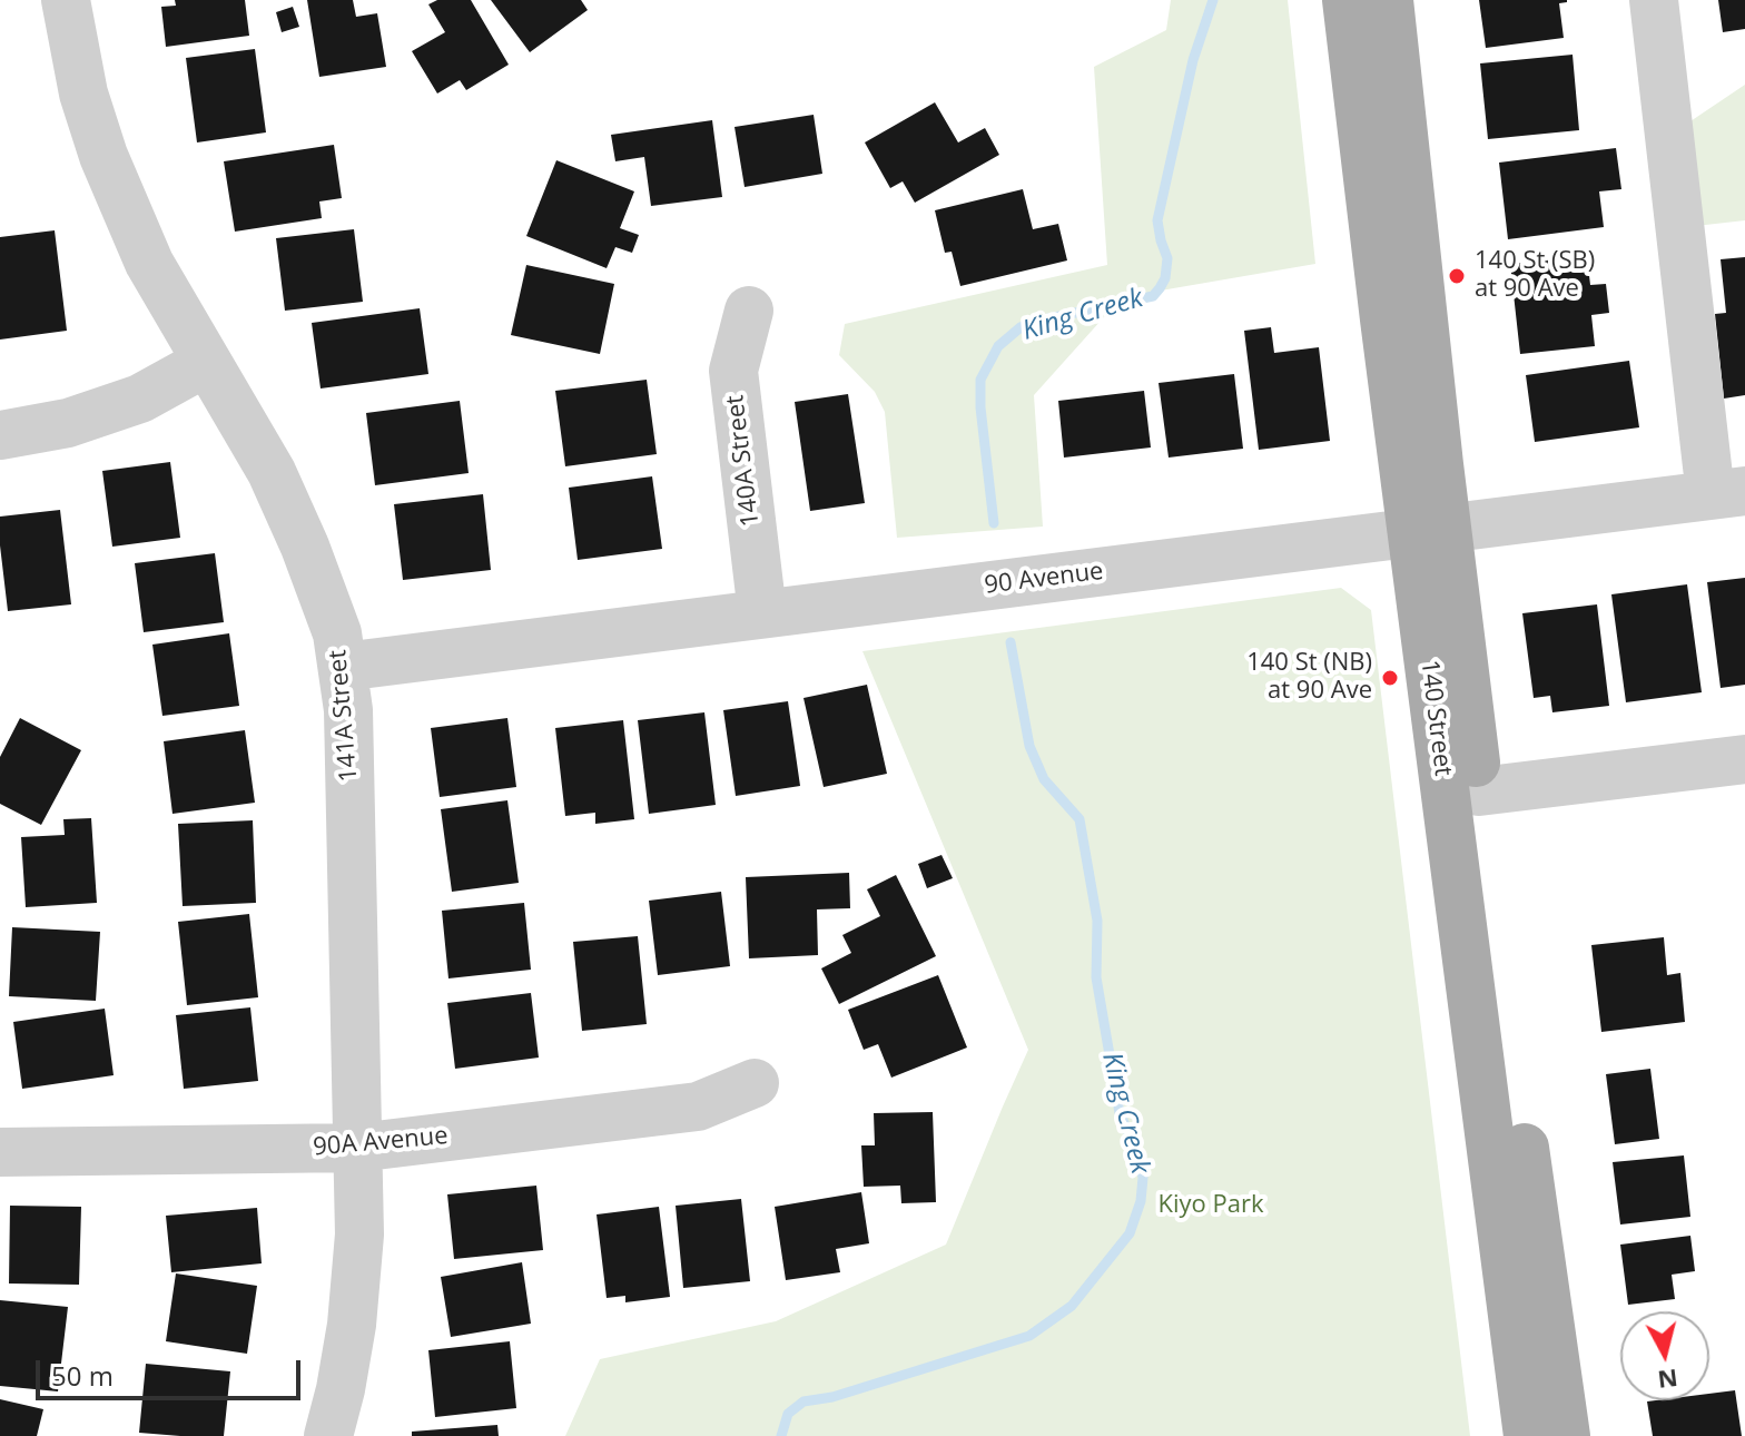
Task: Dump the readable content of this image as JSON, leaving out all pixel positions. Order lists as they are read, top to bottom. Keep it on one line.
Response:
{"streets":{"main road":["140 Street"],"street":["140A Street","90 Avenue","141A Street","90A Avenue"]},"crossings":[["140A Street","90 Avenue"],["90 Avenue","141A Street"],["90 Avenue","140 Street"],["141A Street","90A Avenue"]],"water":["King Creek"],"parks":["Kiyo Park"],"places":["140 St (SB) at 90 Ave","140 St (NB) at 90 Ave"],"scale_bar":"50 m","north":"bottom"}
